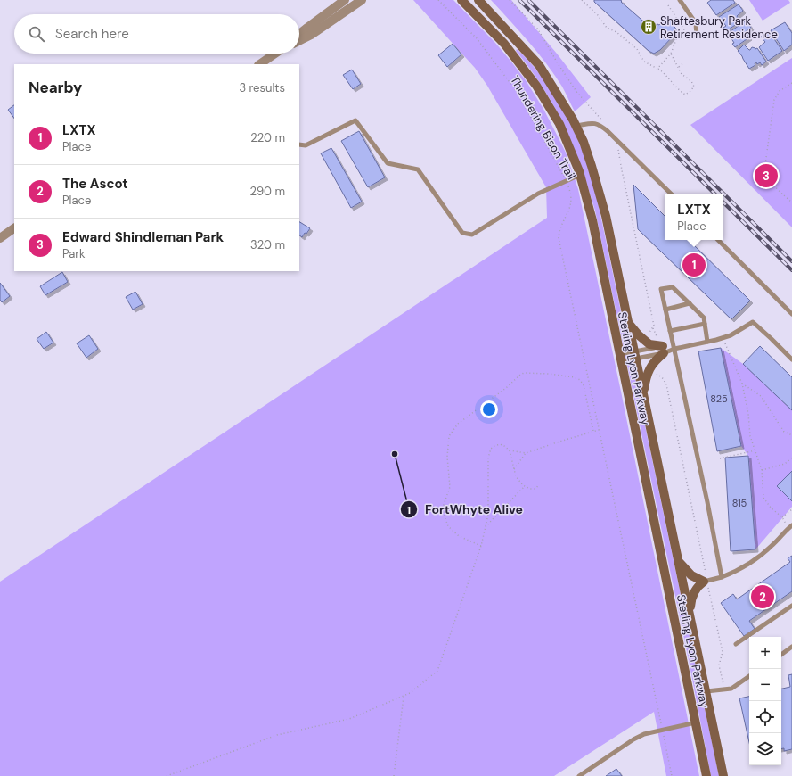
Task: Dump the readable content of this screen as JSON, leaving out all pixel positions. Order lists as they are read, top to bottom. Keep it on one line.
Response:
{"streets":{"main road":["Sterling Lyon Parkway"],"path":["Thundering Bison Trail"]},"places":{"building":["Shaftesbury Park Retirement Residence"],"other":["FortWhyte Alive"]},"house_numbers":["825","815"],"page":{"search":"Search here","heading":["Nearby","3 results"],"list":[{"mark":"1","name":"LXTX","note":"Place","value":"220 m"},{"mark":"2","name":"The Ascot","note":"Place","value":"290 m"},{"mark":"3","name":"Edward Shindleman Park","note":"Park","value":"320 m"}],"pins":["3","1","2"],"popup":["LXTX","Place"],"map_buttons":["+","−"]}}
